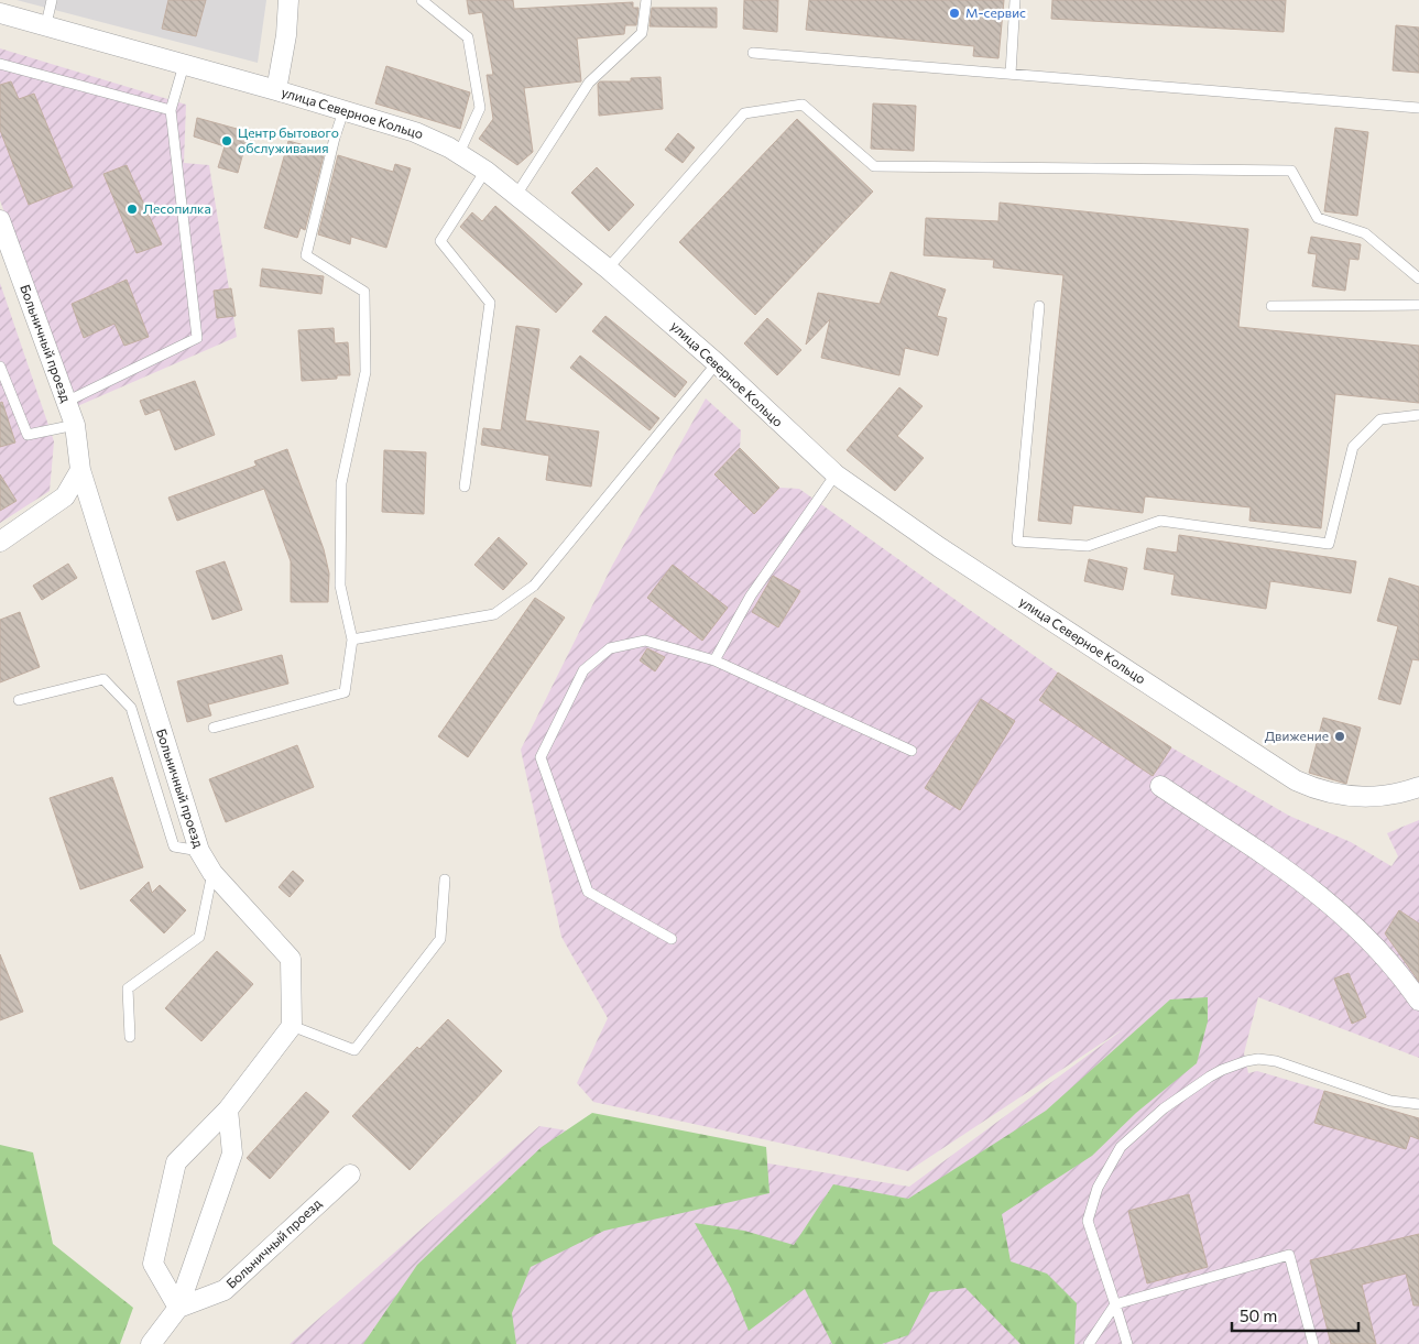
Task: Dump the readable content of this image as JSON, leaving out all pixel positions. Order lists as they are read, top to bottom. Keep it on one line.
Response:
{"streets":{"street":["улица Северное Кольцо","Больничный проезд"]},"places":["М-сервис","Центр бытового обслуживания","Лесопилка","Движение"],"scale_bar":"50 m"}
